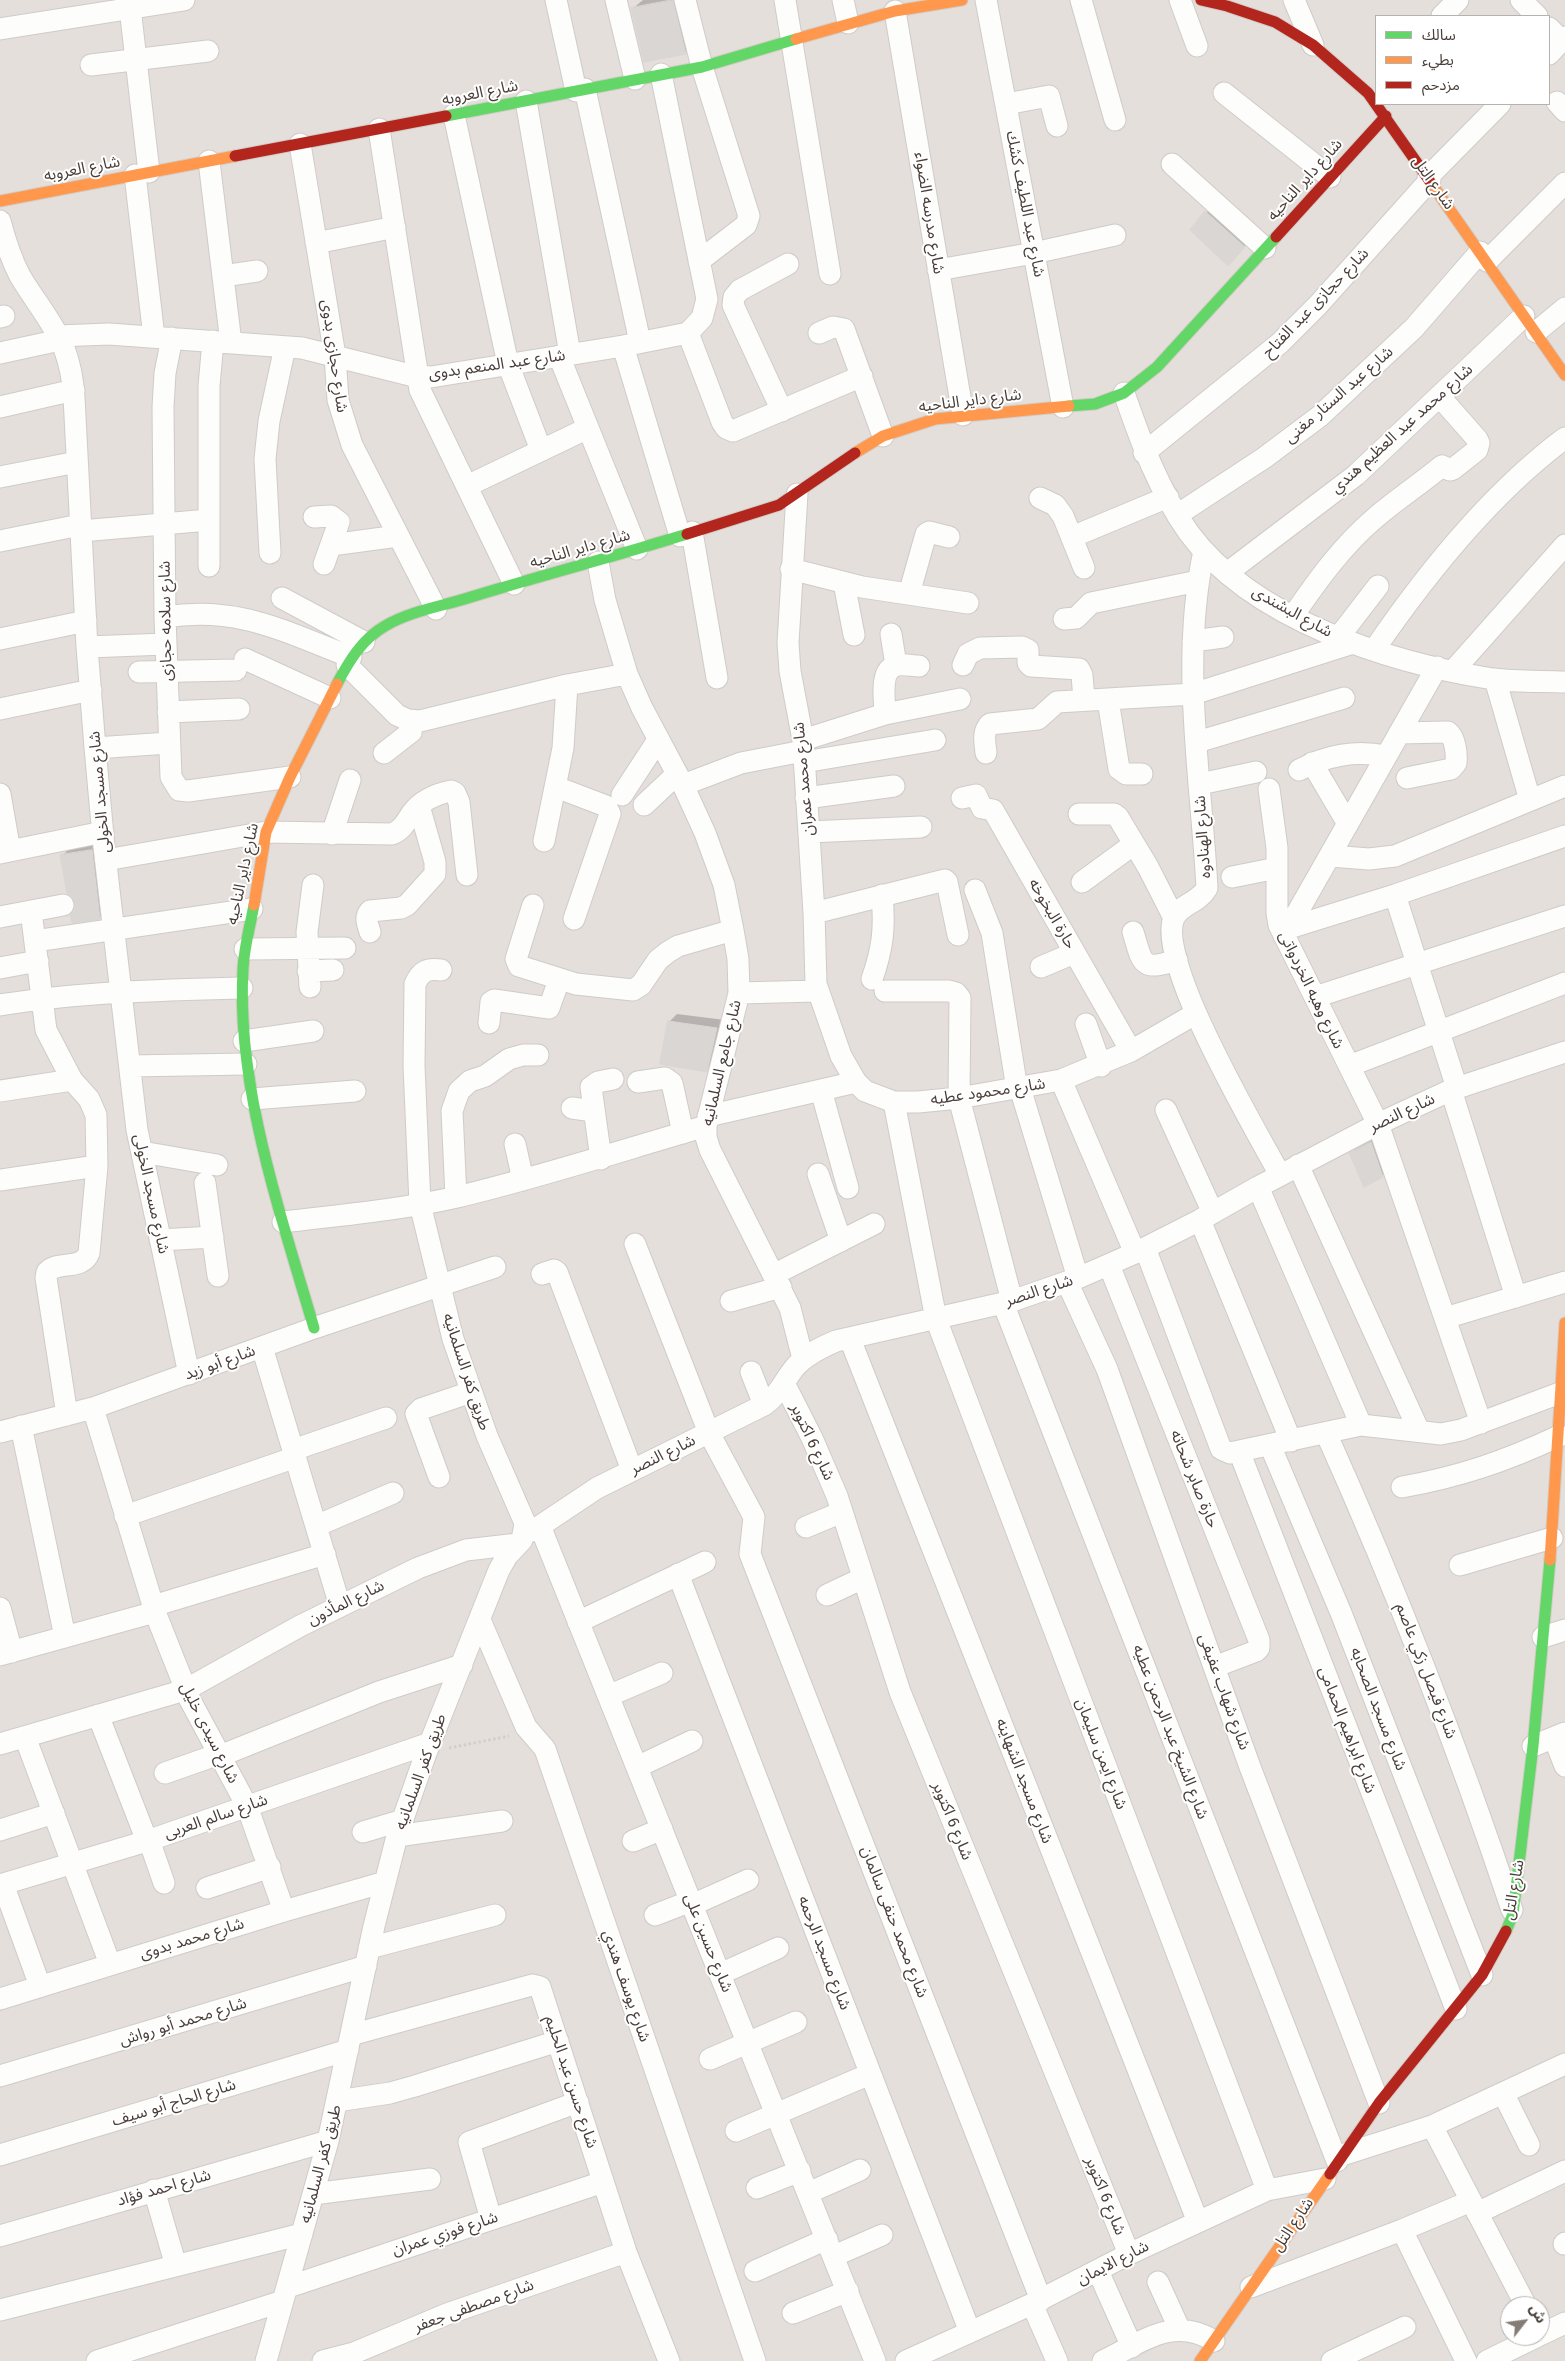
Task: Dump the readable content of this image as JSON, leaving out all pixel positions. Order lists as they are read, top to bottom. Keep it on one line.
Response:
{"streets":{"street":["شارع العروبه","شارع داير الناحيه","شارع التل","شارع عبد اللطيف كشك","شارع مدرسه الضواء","شارع حجازى عبد الفتاح","شارع حجازى بدوى","شارع عبد المنعم بدوى","شارع عبد الستار مغنى","شارع محمد عبد العظيم هندي","شارع البشندى","شارع سلامه حجازى","شارع محمد عمران","شارع مسجد الخولى","شارع الهنادوه","حارة البخوخه","شارع وهبه الخردواتى","شارع جامع السلمانيه","شارع محمود عطيه","شارع النصر","شارع أبو زيد","طريق كفر السلمانيه","شارع 6 اكتوبر","حارة صابر شحاته","شارع المأذون","شارع فيصل زكي عاصم","شارع شهاب عفيفى","شارع مسجد الصحابه","شارع ابراهيم الحمامى","شارع الشيخ عبد الرحمن عطيه","شارع سيدى خليل","شارع ايمن سليمان","شارع مسجد الشهاينه","شارع سالم العربى","شارع محمد حنفى سالمان","شارع محمد بدوى","شارع حسين على","شارع مسجد الرحمه","شارع يوسف هندي","شارع محمد أبو رواش","شارع حسن عبد الحليم","شارع الحاج أبو سيف","شارع احمد فؤاد","شارع فوزي عمران","شارع الايمان","شارع مصطفى جعفر"]},"crossings":[["شارع العروبه","شارع مدرسه الضواء"],["شارع العروبه","شارع حجازى بدوى"],["شارع العروبه","شارع سلامه حجازى"],["شارع داير الناحيه","شارع التل"],["شارع داير الناحيه","شارع عبد اللطيف كشك"],["شارع داير الناحيه","شارع مدرسه الضواء"],["شارع داير الناحيه","شارع حجازى بدوى"],["شارع داير الناحيه","شارع البشندى"],["شارع داير الناحيه","شارع سلامه حجازى"],["شارع داير الناحيه","شارع محمد عمران"],["شارع داير الناحيه","شارع جامع السلمانيه"],["شارع داير الناحيه","شارع أبو زيد"],["شارع التل","شارع حجازى عبد الفتاح"],["شارع التل","شارع عبد الستار مغنى"],["شارع التل","شارع محمد عبد العظيم هندي"],["شارع التل","شارع فيصل زكي عاصم"],["شارع التل","شارع شهاب عفيفى"],["شارع التل","شارع مسجد الصحابه"],["شارع التل","شارع ابراهيم الحمامى"],["شارع التل","شارع الشيخ عبد الرحمن عطيه"],["شارع التل","شارع الايمان"],["شارع حجازى عبد الفتاح","شارع البشندى"],["شارع حجازى بدوى","شارع عبد المنعم بدوى"],["شارع عبد المنعم بدوى","شارع سلامه حجازى"],["شارع عبد المنعم بدوى","شارع مسجد الخولى"],["شارع عبد الستار مغنى","شارع البشندى"],["شارع محمد عبد العظيم هندي","شارع البشندى"],["شارع البشندى","شارع الهنادوه"],["شارع محمد عمران","شارع محمود عطيه"],["شارع مسجد الخولى","شارع أبو زيد"],["حارة البخوخه","شارع محمود عطيه"],["شارع وهبه الخردواتى","شارع النصر"],["شارع جامع السلمانيه","شارع النصر"],["شارع محمود عطيه","شارع شهاب عفيفى"],["شارع محمود عطيه","شارع ابراهيم الحمامى"],["شارع محمود عطيه","شارع الشيخ عبد الرحمن عطيه"],["شارع محمود عطيه","شارع ايمن سليمان"],["شارع النصر","طريق كفر السلمانيه"],["شارع النصر","شارع 6 اكتوبر"],["شارع النصر","حارة صابر شحاته"],["شارع النصر","شارع المأذون"],["شارع النصر","شارع شهاب عفيفى"],["شارع النصر","شارع مسجد الصحابه"],["شارع النصر","شارع ابراهيم الحمامى"],["شارع النصر","شارع الشيخ عبد الرحمن عطيه"],["شارع النصر","شارع ايمن سليمان"],["شارع النصر","شارع مسجد الشهاينه"],["شارع النصر","شارع محمد حنفى سالمان"],["شارع النصر","شارع حسين على"],["شارع أبو زيد","طريق كفر السلمانيه"],["شارع أبو زيد","شارع سيدى خليل"],["طريق كفر السلمانيه","شارع المأذون"],["طريق كفر السلمانيه","شارع سالم العربى"],["طريق كفر السلمانيه","شارع محمد بدوى"],["طريق كفر السلمانيه","شارع حسين على"],["طريق كفر السلمانيه","شارع يوسف هندي"],["طريق كفر السلمانيه","شارع محمد أبو رواش"],["طريق كفر السلمانيه","شارع حسن عبد الحليم"],["طريق كفر السلمانيه","شارع الحاج أبو سيف"],["طريق كفر السلمانيه","شارع احمد فؤاد"],["طريق كفر السلمانيه","شارع فوزي عمران"],["شارع 6 اكتوبر","شارع الايمان"],["حارة صابر شحاته","شارع شهاب عفيفى"],["شارع المأذون","شارع سيدى خليل"],["شارع المأذون","شارع حسين على"],["شارع سيدى خليل","شارع سالم العربى"],["شارع سيدى خليل","شارع محمد بدوى"],["شارع ايمن سليمان","شارع الايمان"],["شارع مسجد الشهاينه","شارع الايمان"],["شارع محمد حنفى سالمان","شارع الايمان"],["شارع مسجد الرحمه","شارع الايمان"],["شارع حسن عبد الحليم","شارع الحاج أبو سيف"],["شارع حسن عبد الحليم","شارع فوزي عمران"],["شارع حسن عبد الحليم","شارع مصطفى جعفر"]],"legend":["سالك","بطيء","مزدحم"],"north":"top right"}
